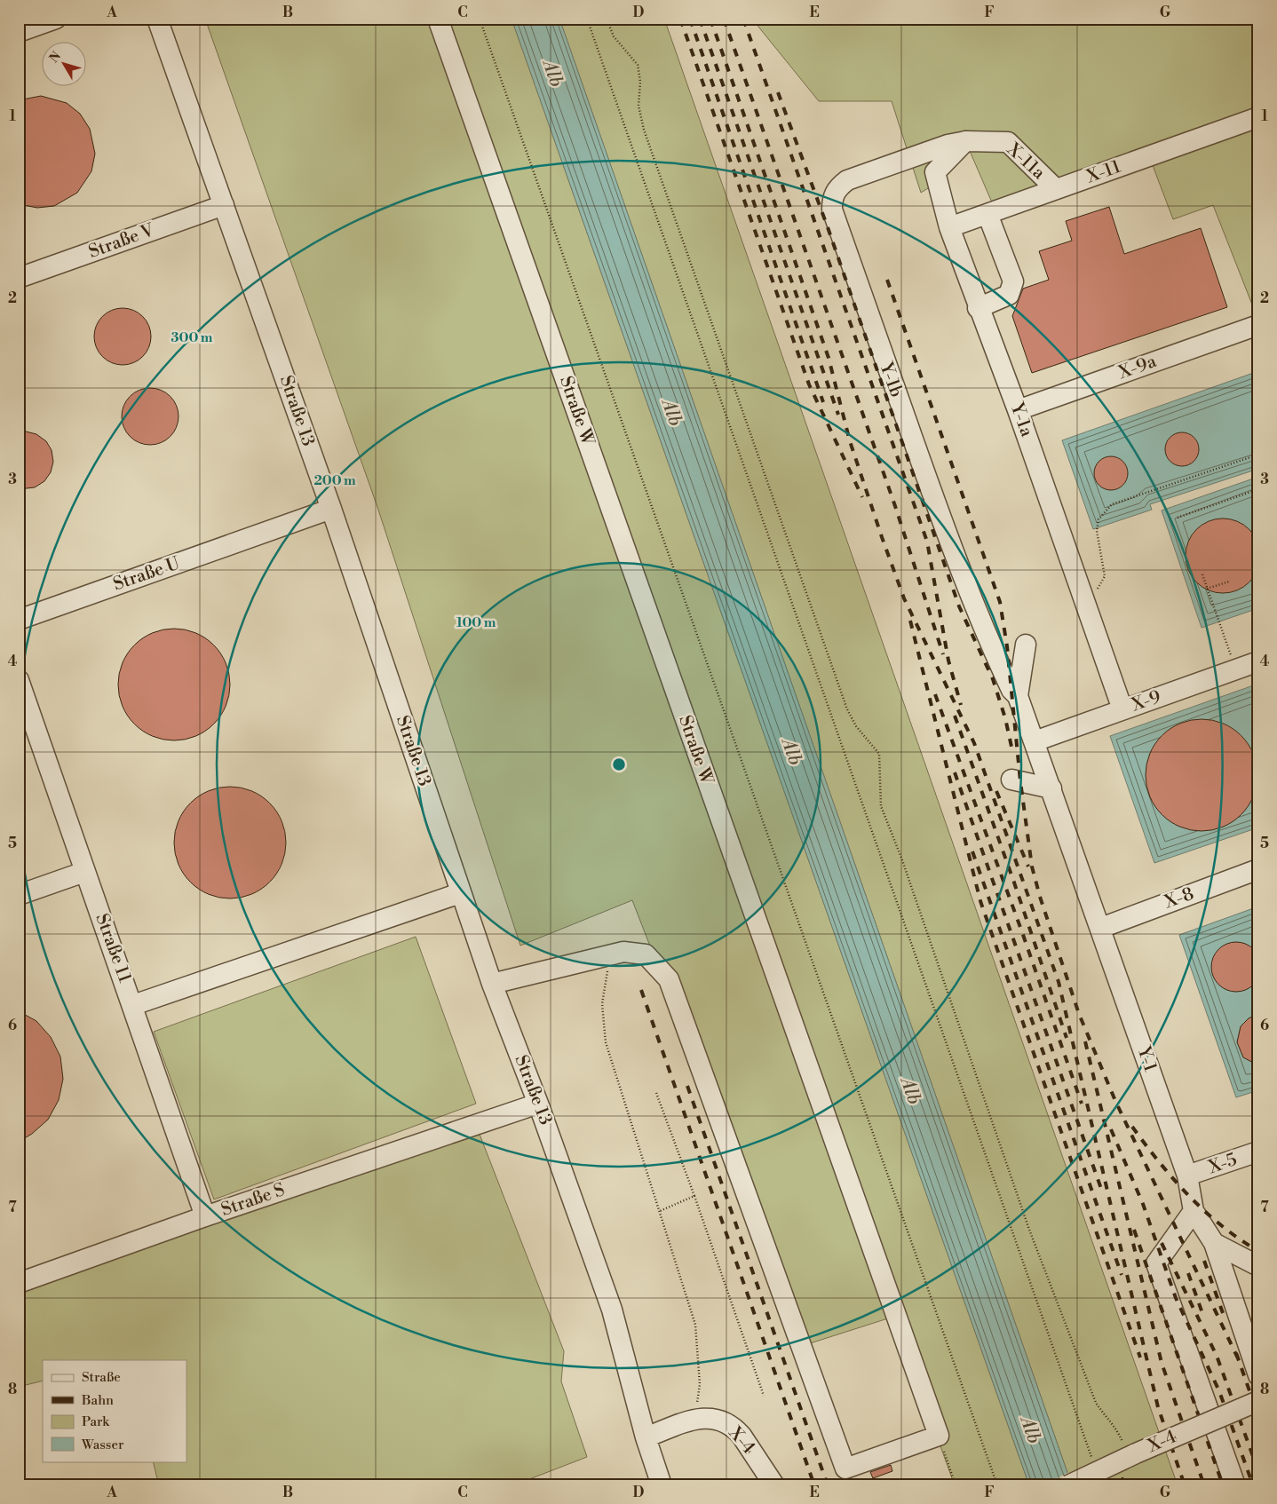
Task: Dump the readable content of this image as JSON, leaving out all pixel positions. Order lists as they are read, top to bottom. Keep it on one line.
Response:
{"streets":{"street":["X-11a","X-11","Straße V","X-9a","Y-1b","Straße 13","Straße W","Y-1a","Straße U","X-9","X-8","Straße 11","Y-1","X-5","Straße S","X-4"]},"crossings":[["X-11a","X-11"],["X-11a","Y-1b"],["X-11a","Y-1a"],["X-11","Y-1a"],["Straße V","Straße 13"],["X-9a","Y-1a"],["Y-1b","Y-1a"],["Y-1b","X-9"],["Y-1b","Y-1"],["Straße 13","Straße U"],["Straße 13","Straße S"],["Straße 13","X-4"],["Y-1a","X-9"],["X-9","Y-1"],["X-8","Y-1"],["Straße 11","Straße S"],["Y-1","X-5"]],"water":["Alb"],"legend":["Straße","Bahn","Park","Wasser"],"north":"top left","grid":{"columns":["A","B","C","D","E","F","G"],"rows":["1","2","3","4","5","6","7","8"]},"rings":["300 m","200 m","100 m"]}
